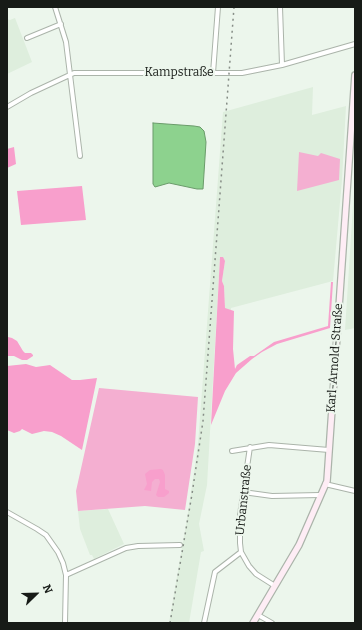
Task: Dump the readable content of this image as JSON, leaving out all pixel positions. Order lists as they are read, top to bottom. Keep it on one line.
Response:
{"streets":{"main road":["Karl-Arnold-Straße"],"street":["Kampstraße","Urbanstraße"]},"crossings":[["Karl-Arnold-Straße","Urbanstraße"]],"north":"top right"}
